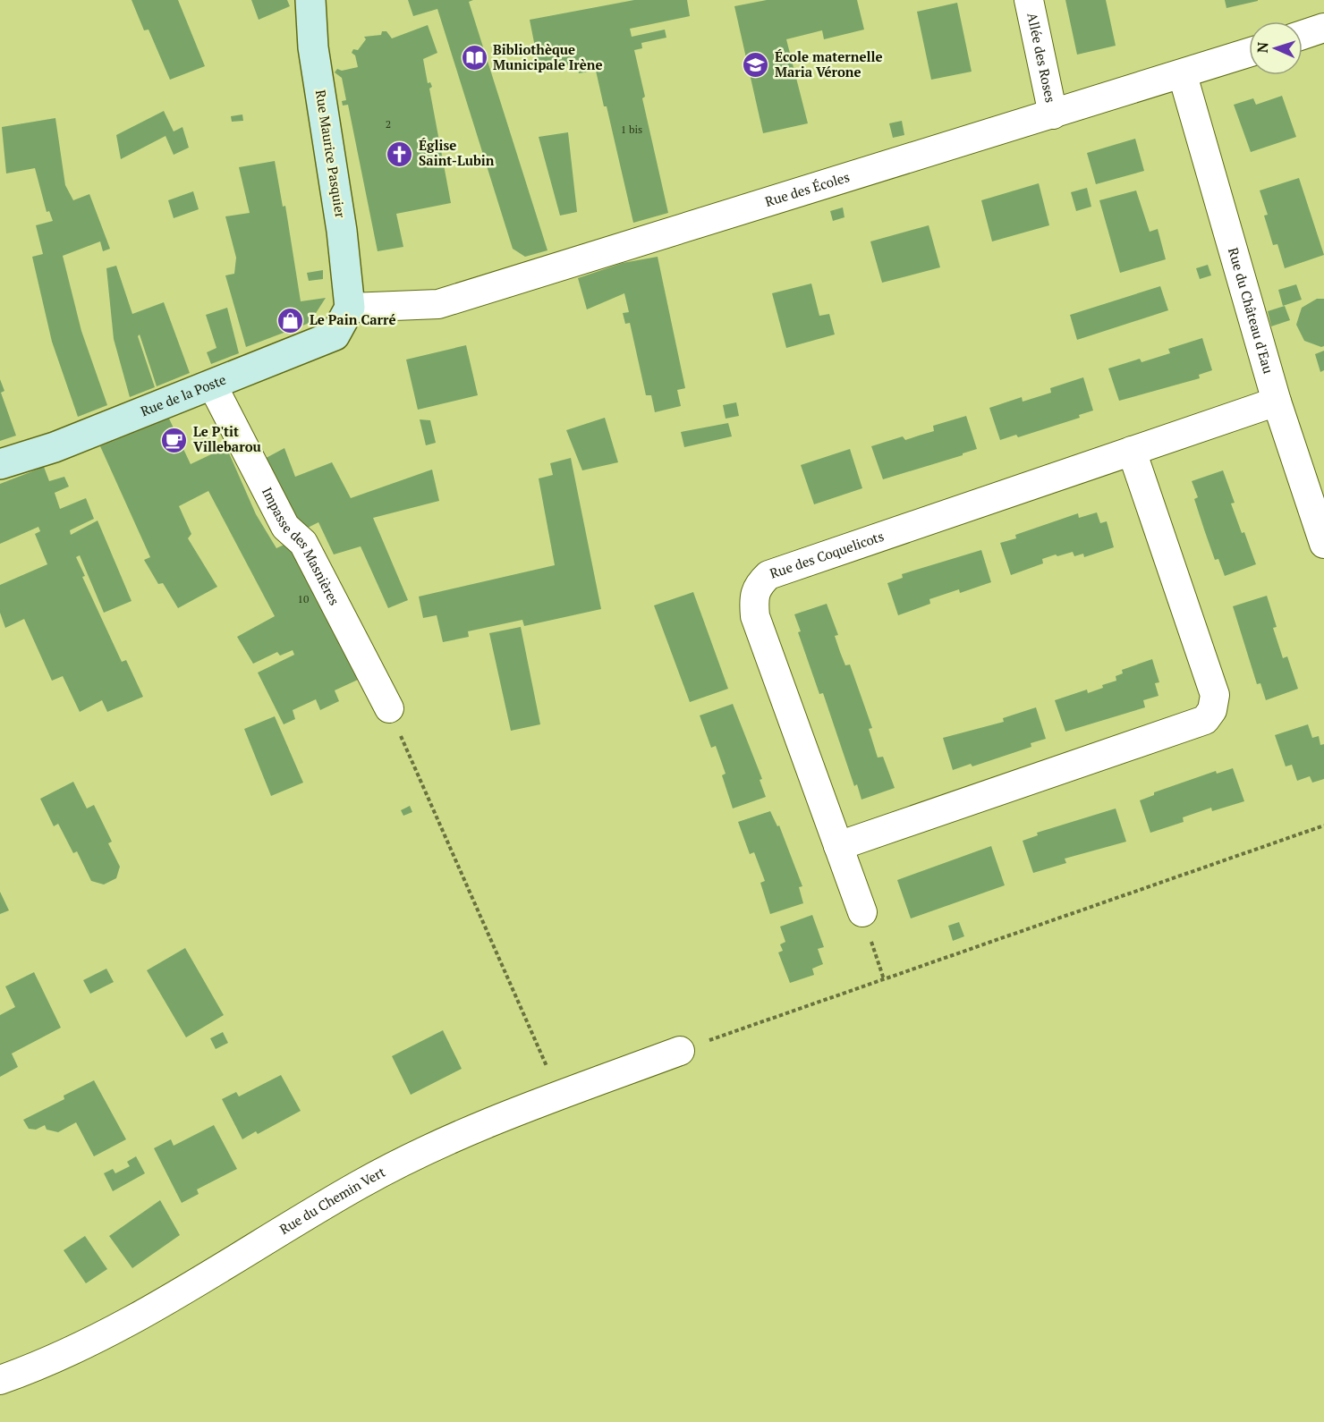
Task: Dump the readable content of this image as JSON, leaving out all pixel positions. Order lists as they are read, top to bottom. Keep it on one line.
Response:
{"streets":{"street":["Allée des Roses","Rue Maurice Pasquier","Rue des Écoles","Rue du Château d'Eau","Rue de la Poste","Impasse des Masnières","Rue des Coquelicots","Rue du Chemin Vert"]},"crossings":[["Allée des Roses","Rue des Écoles"],["Rue Maurice Pasquier","Rue des Écoles"],["Rue Maurice Pasquier","Rue de la Poste"],["Rue des Écoles","Rue du Château d'Eau"],["Rue des Écoles","Rue de la Poste"],["Rue du Château d'Eau","Rue des Coquelicots"],["Rue de la Poste","Impasse des Masnières"]],"places":{"library":["Bibliothèque Municipale Irène"],"school or university":["École maternelle Maria Vérone"],"church":["Église Saint-Lubin"],"shop":["Le Pain Carré"],"cafe":["Le P'tit Villebarou"]},"house_numbers":["2","1 bis","10"],"north":"left"}
